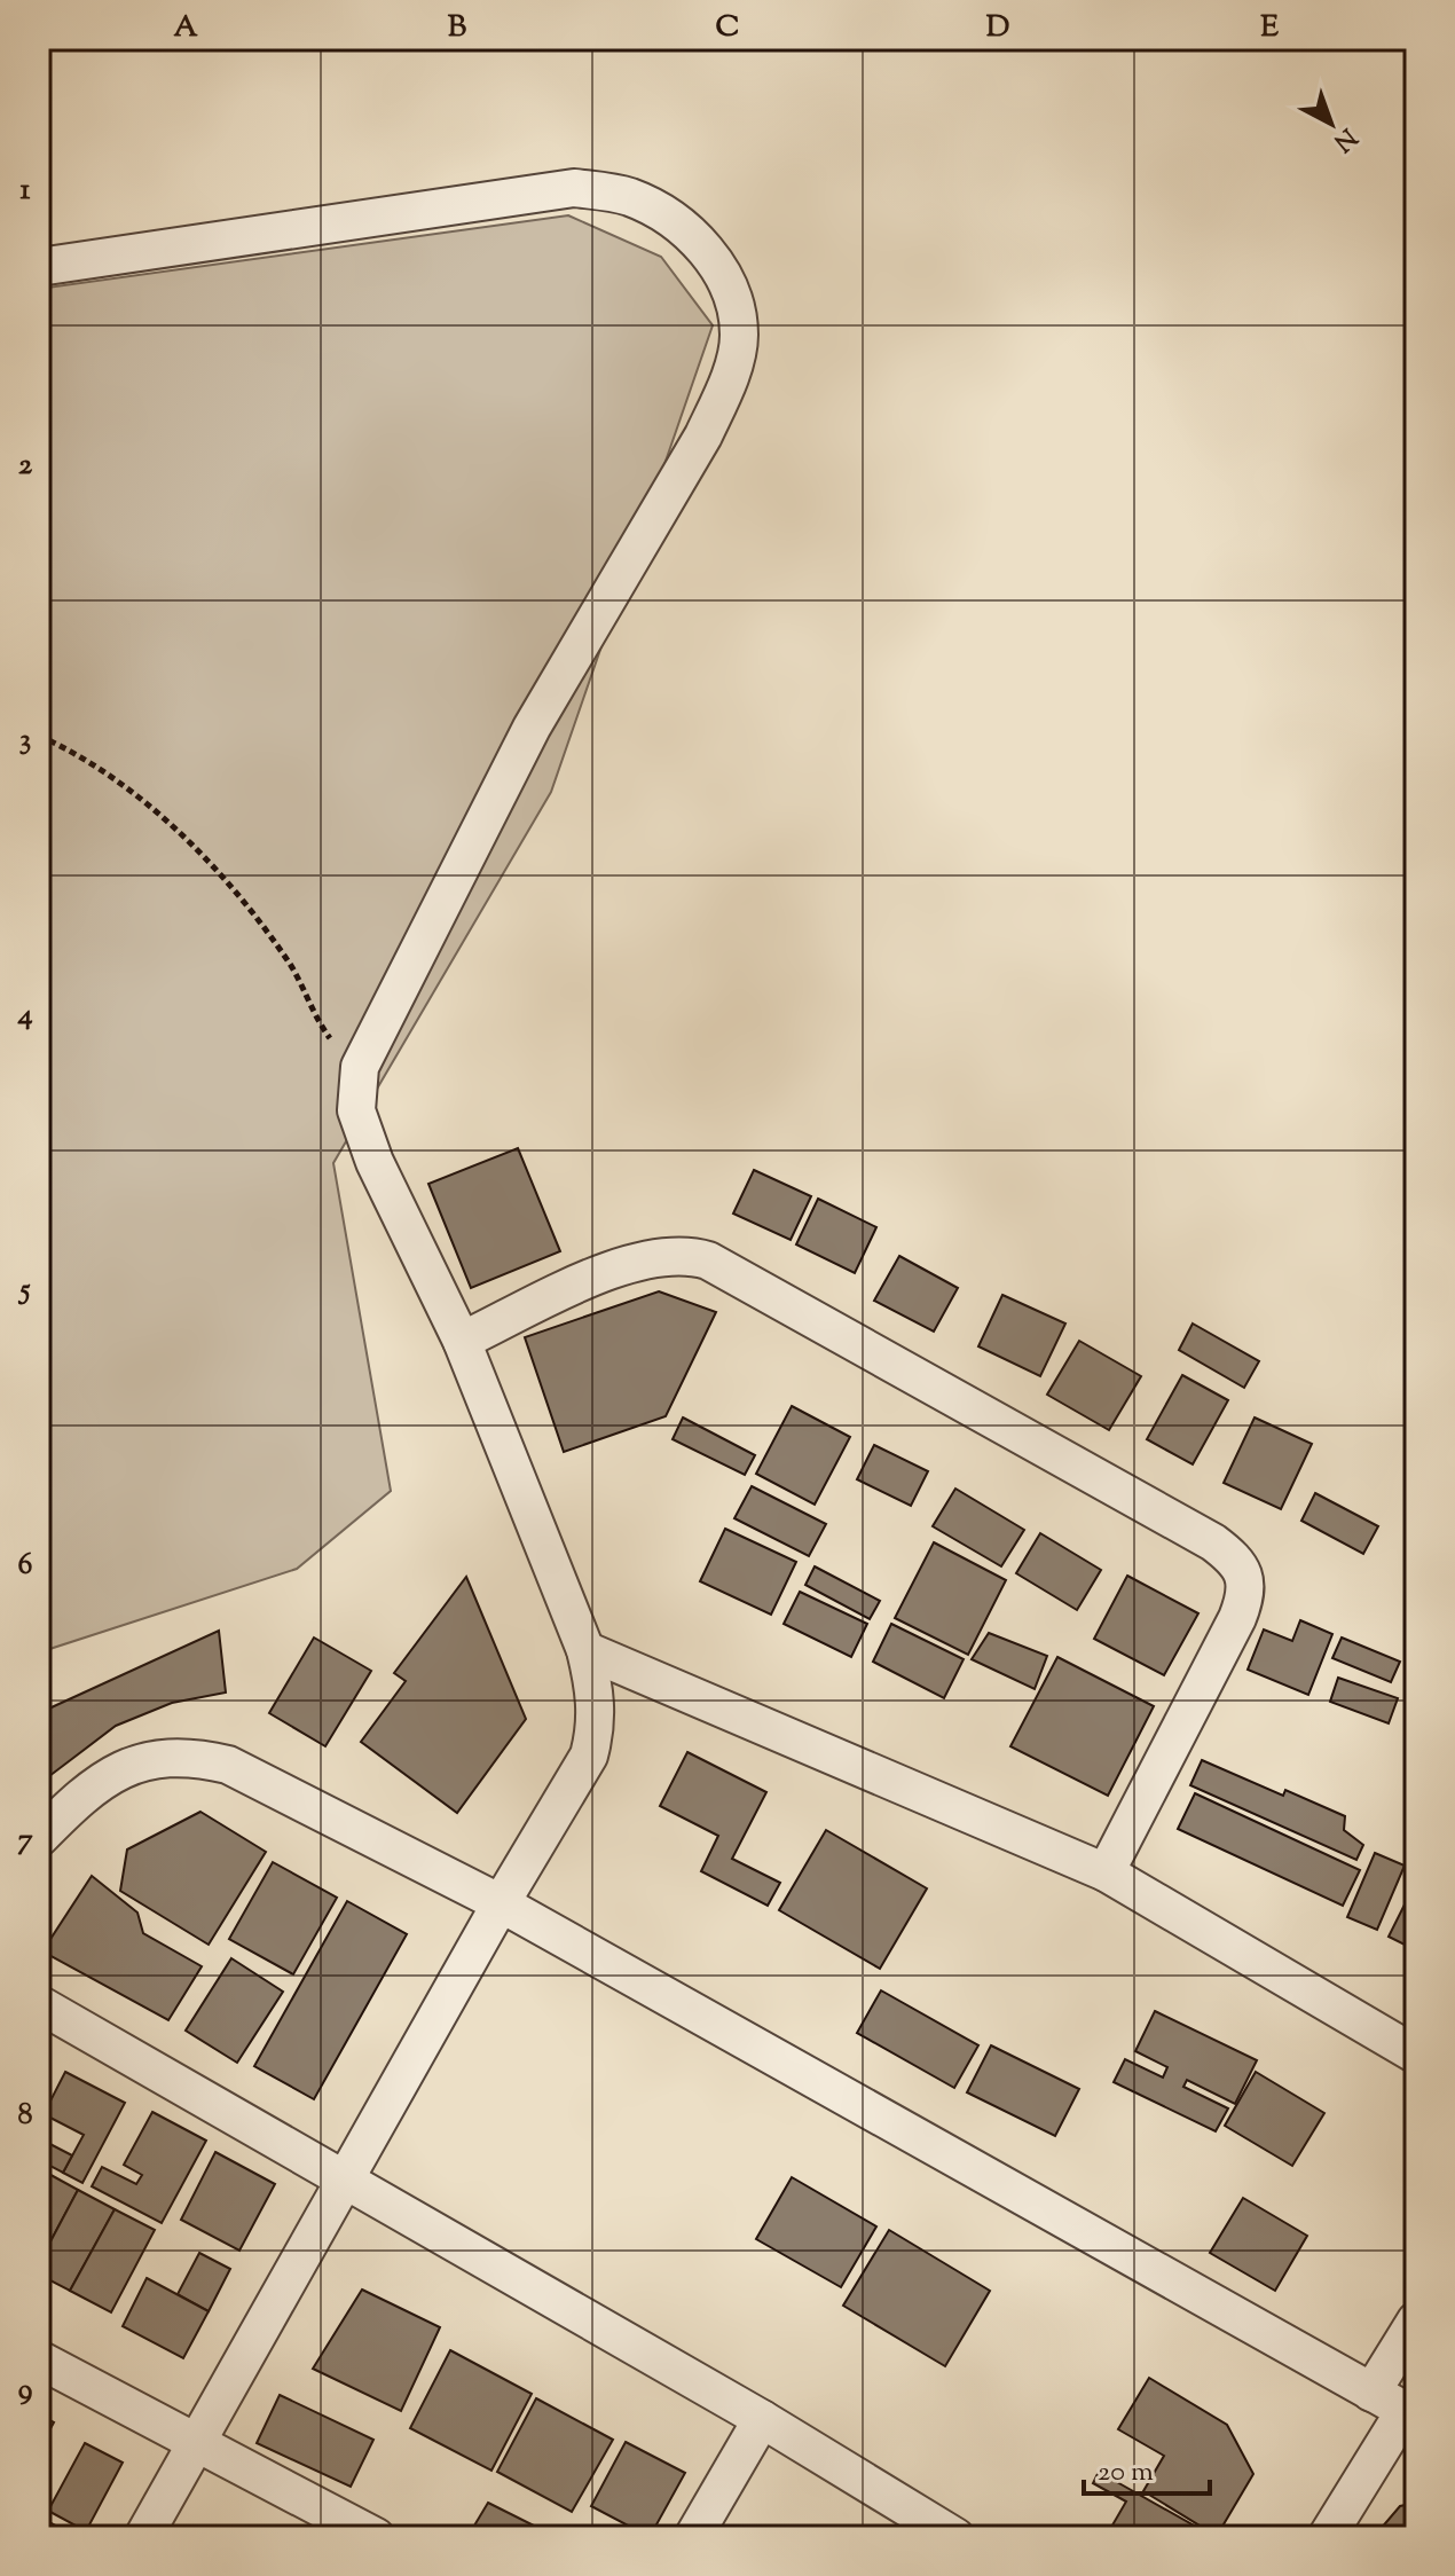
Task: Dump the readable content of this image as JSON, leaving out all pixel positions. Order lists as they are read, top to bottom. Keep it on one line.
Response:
{"scale_bar":"20 m","north":"bottom right","grid":{"columns":["A","B","C","D","E"],"rows":["1","2","3","4","5","6","7","8","9"]}}
